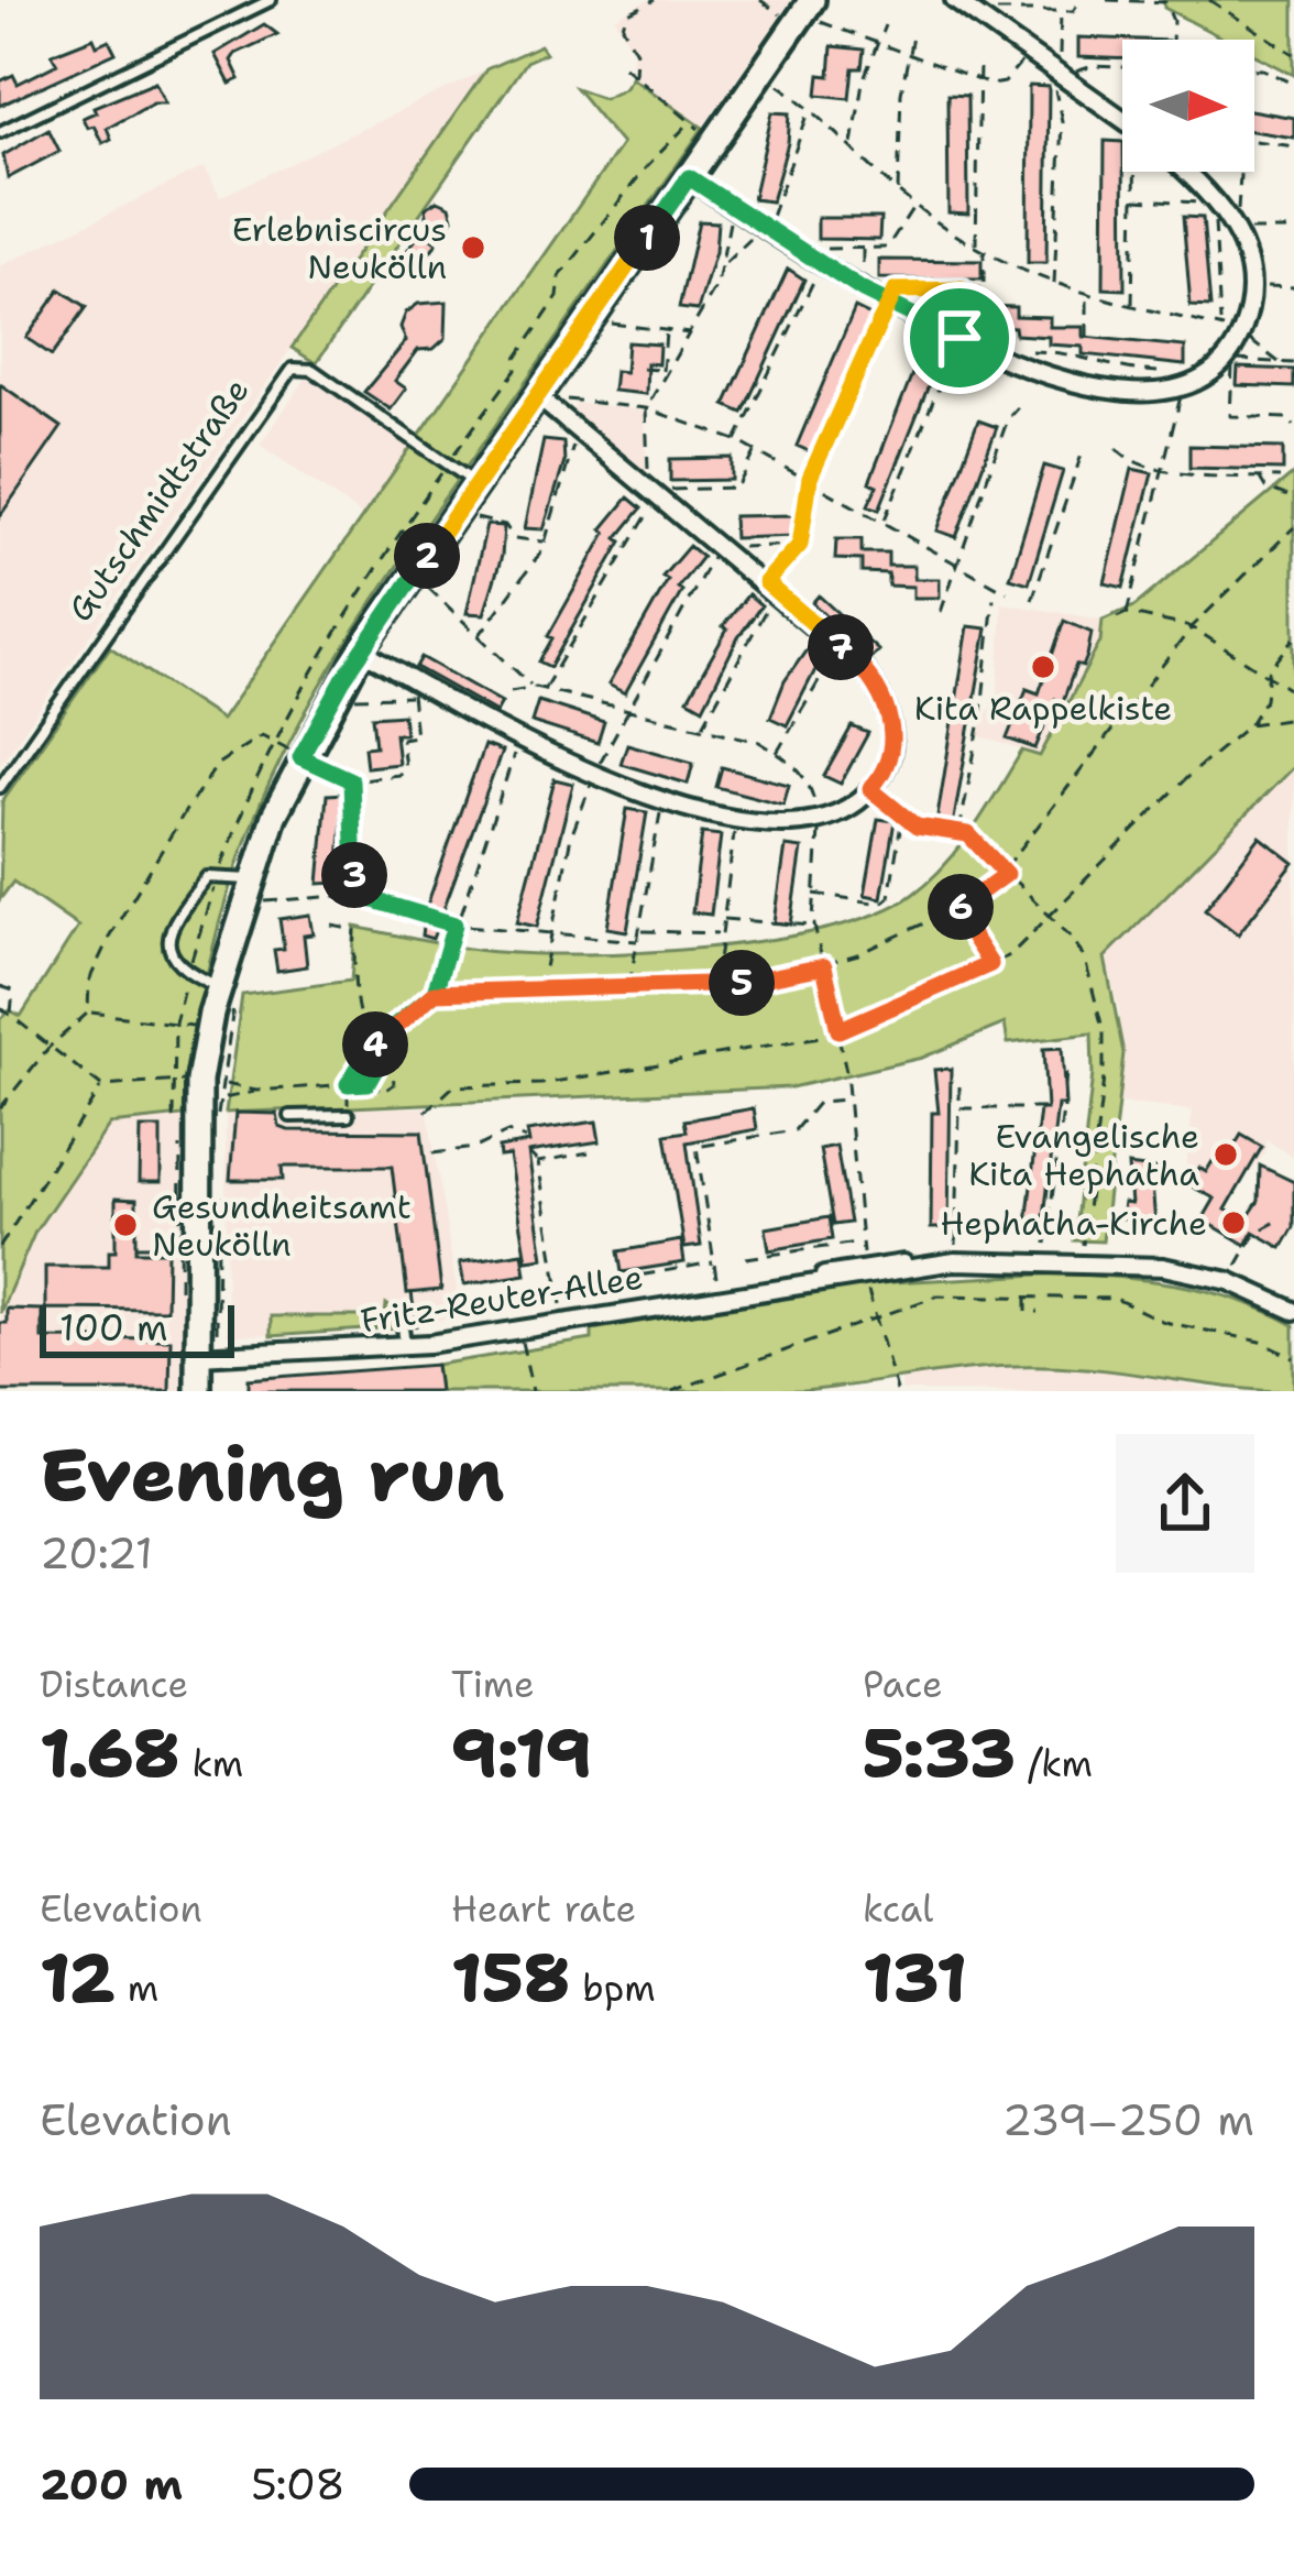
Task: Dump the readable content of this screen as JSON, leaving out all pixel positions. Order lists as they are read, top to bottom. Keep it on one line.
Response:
{"streets":{"street":["Fritz-Reuter-Allee"],"lane":["Gutschmidtstraße"]},"places":["Erlebniscircus Neukölln","Kita Rappelkiste","Evangelische Kita Hephatha","Hephatha-Kirche","Gesundheitsamt Neukölln"],"scale_bar":"100 m","north":"right","page":{"pins":["1","2","7","3","6","5","4"],"scale":"100 m","heading":["Evening run","20:21"],"stats":[["Distance","1.68 km"],["Time","9:19"],["Pace","5:33 /km"],["Elevation","12 m"],["Heart rate","158 bpm"],["kcal","131"]],"chart":["Elevation","239–250 m"],"list":[{"name":"200 m","note":"5:08"}]}}
